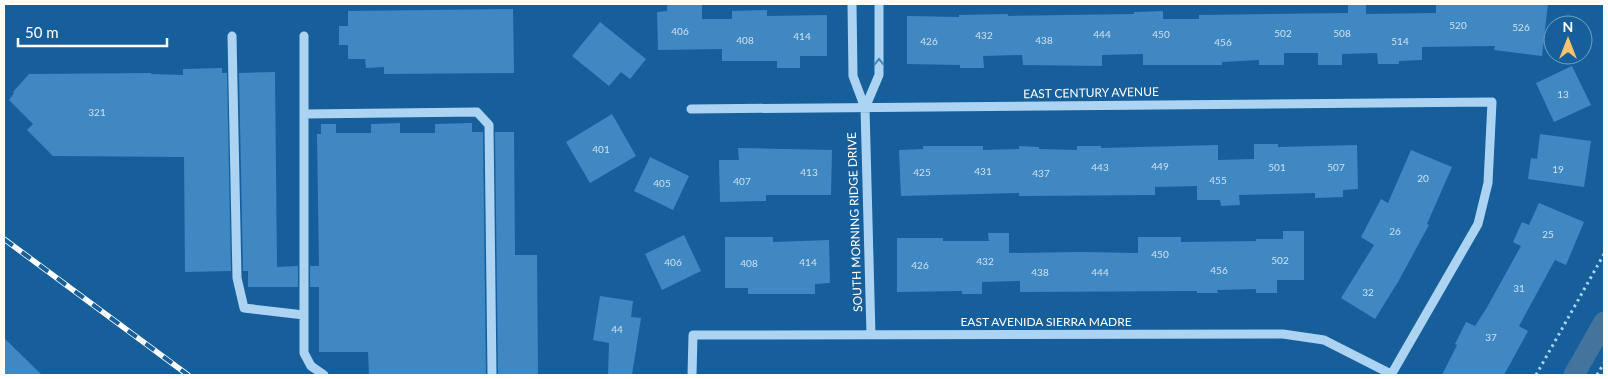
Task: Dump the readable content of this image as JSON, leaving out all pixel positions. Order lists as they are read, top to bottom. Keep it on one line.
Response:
{"streets":{"street":["EAST CENTURY AVENUE","SOUTH MORNING RIDGE DRIVE","EAST AVENIDA SIERRA MADRE"]},"crossings":[["EAST CENTURY AVENUE","SOUTH MORNING RIDGE DRIVE"],["EAST CENTURY AVENUE","EAST AVENIDA SIERRA MADRE"],["SOUTH MORNING RIDGE DRIVE","EAST AVENIDA SIERRA MADRE"]],"house_numbers":["520","526","406","502","508","444","450","432","414","408","438","426","514","456","13","321","401","449","443","501","507","19","431","413","425","437","20","455","407","405","26","25","450","502","432","406","414","408","426","456","438","444","31","32","44","37"],"scale_bar":"50 m","north":"top"}
